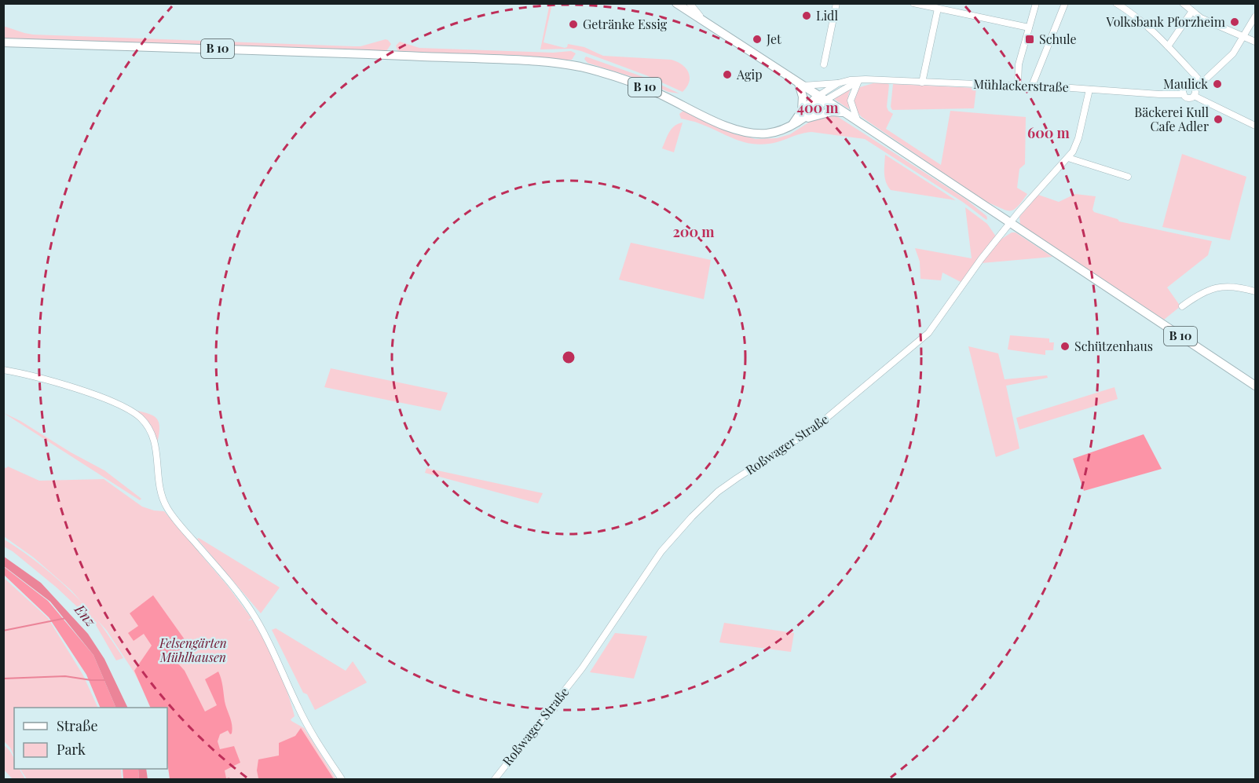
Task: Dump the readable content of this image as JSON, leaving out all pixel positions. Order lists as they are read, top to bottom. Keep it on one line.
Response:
{"streets":{"main road":["B 10"],"street":["Mühlackerstraße","Roßwager Straße"]},"crossings":[["B 10","Mühlackerstraße"],["B 10","Roßwager Straße"],["Mühlackerstraße","Roßwager Straße"]],"water":["Enz"],"parks":["Felsengärten Mühlhausen"],"places":{"other":["Lidl","Volksbank Pforzheim","Getränke Essig","Jet","Agip","Maulick","Bäckerei Kull Cafe Adler","Schützenhaus"],"transit":["Schule"]},"legend":["Straße","Park"],"rings":["400 m","600 m","200 m"]}
